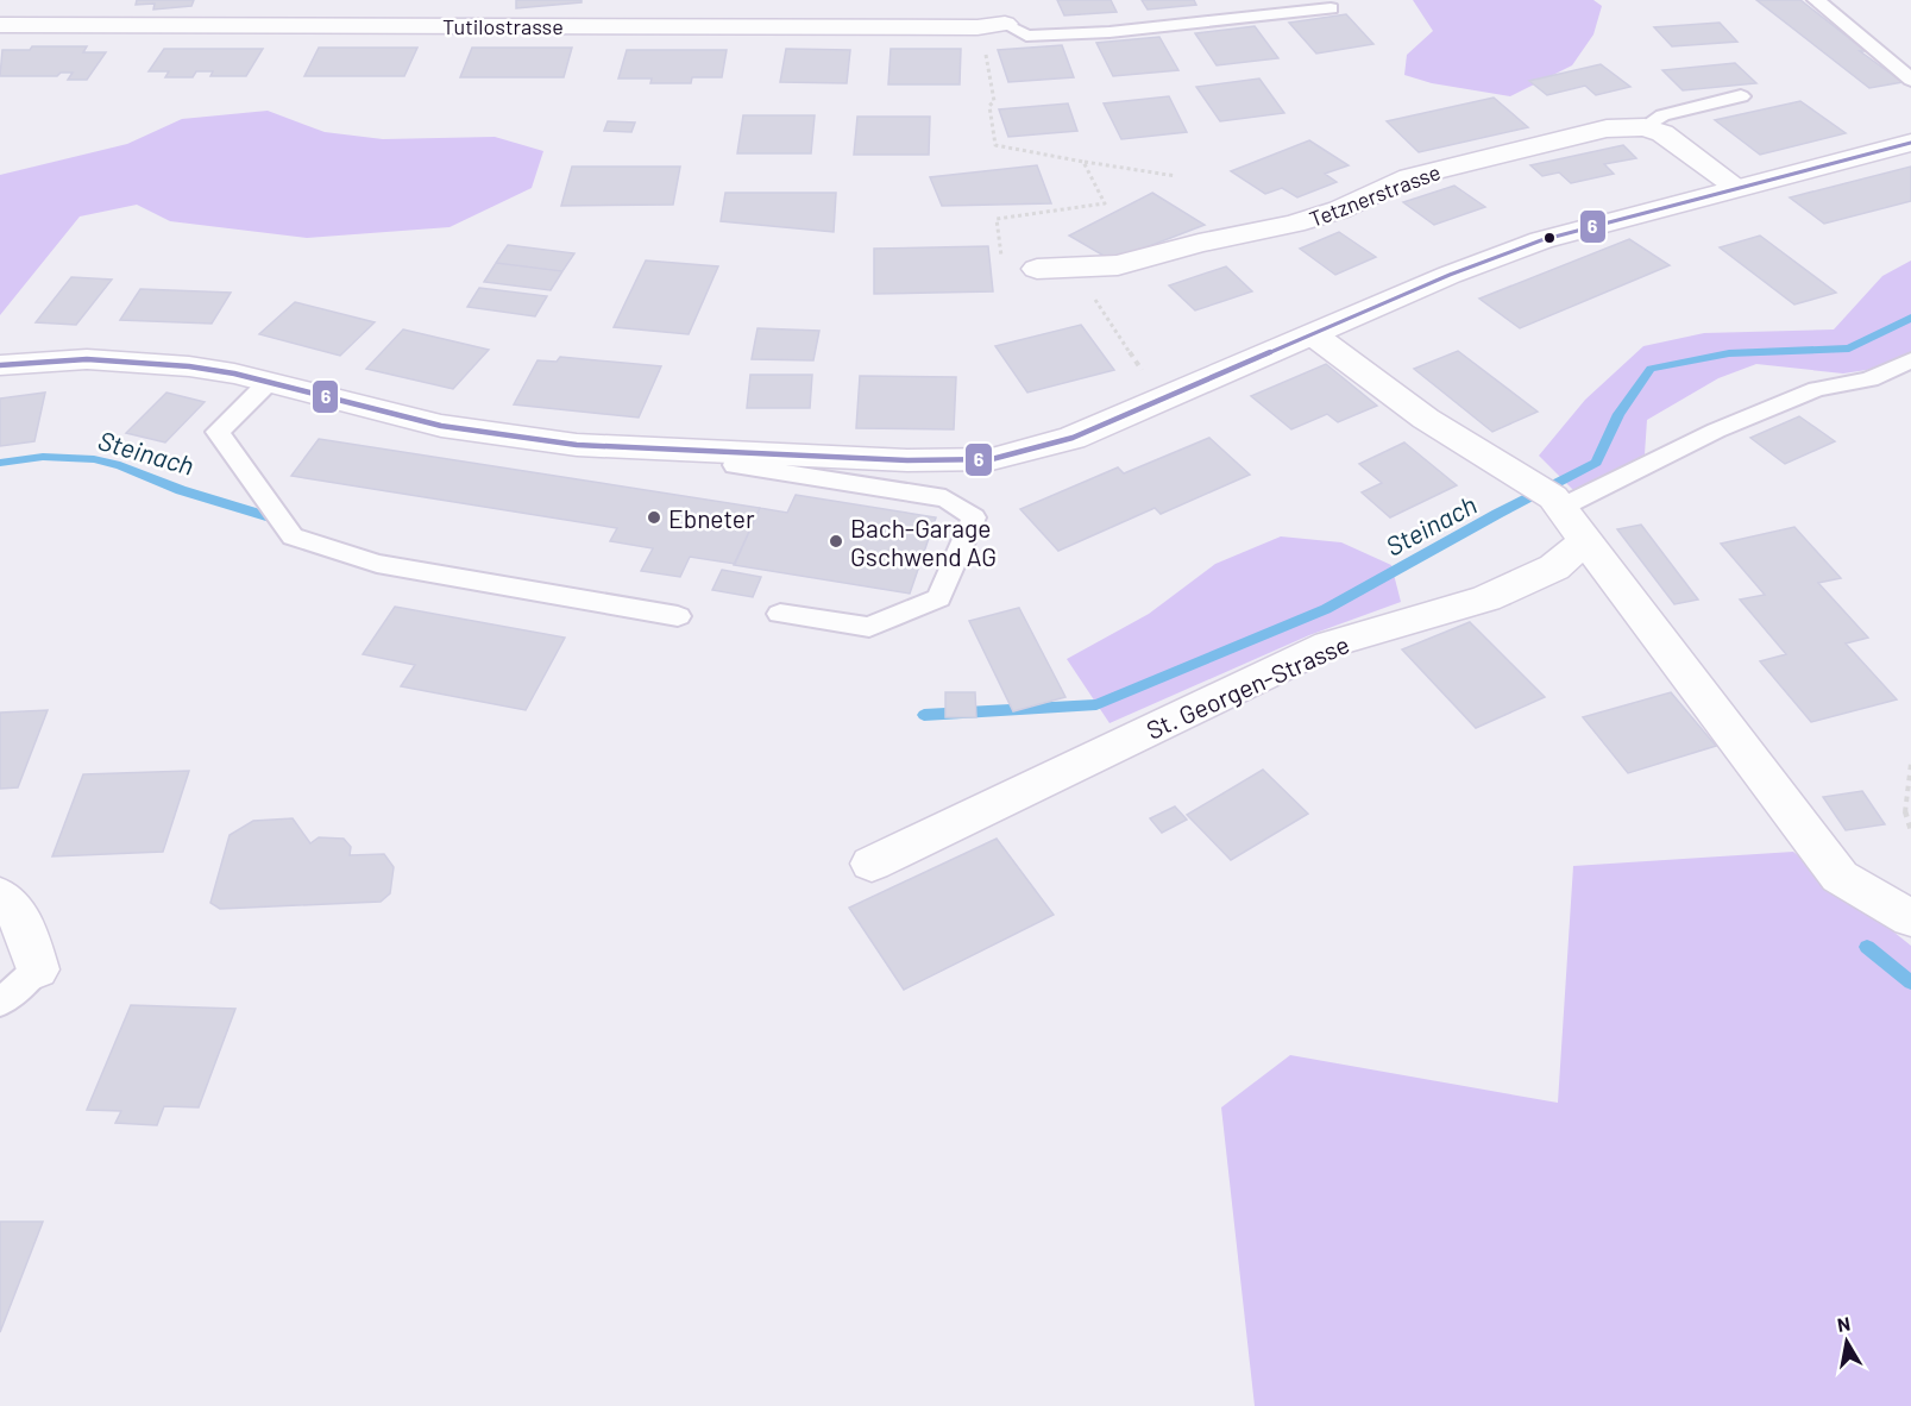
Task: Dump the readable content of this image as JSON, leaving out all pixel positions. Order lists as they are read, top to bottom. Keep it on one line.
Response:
{"streets":{"street":["Tutilostrasse","Tetznerstrasse","St. Georgen-Strasse"]},"water":["Steinach"],"places":["Ebneter","Bach-Garage Gschwend AG"],"lines":["transit line 6"],"north":"top"}
